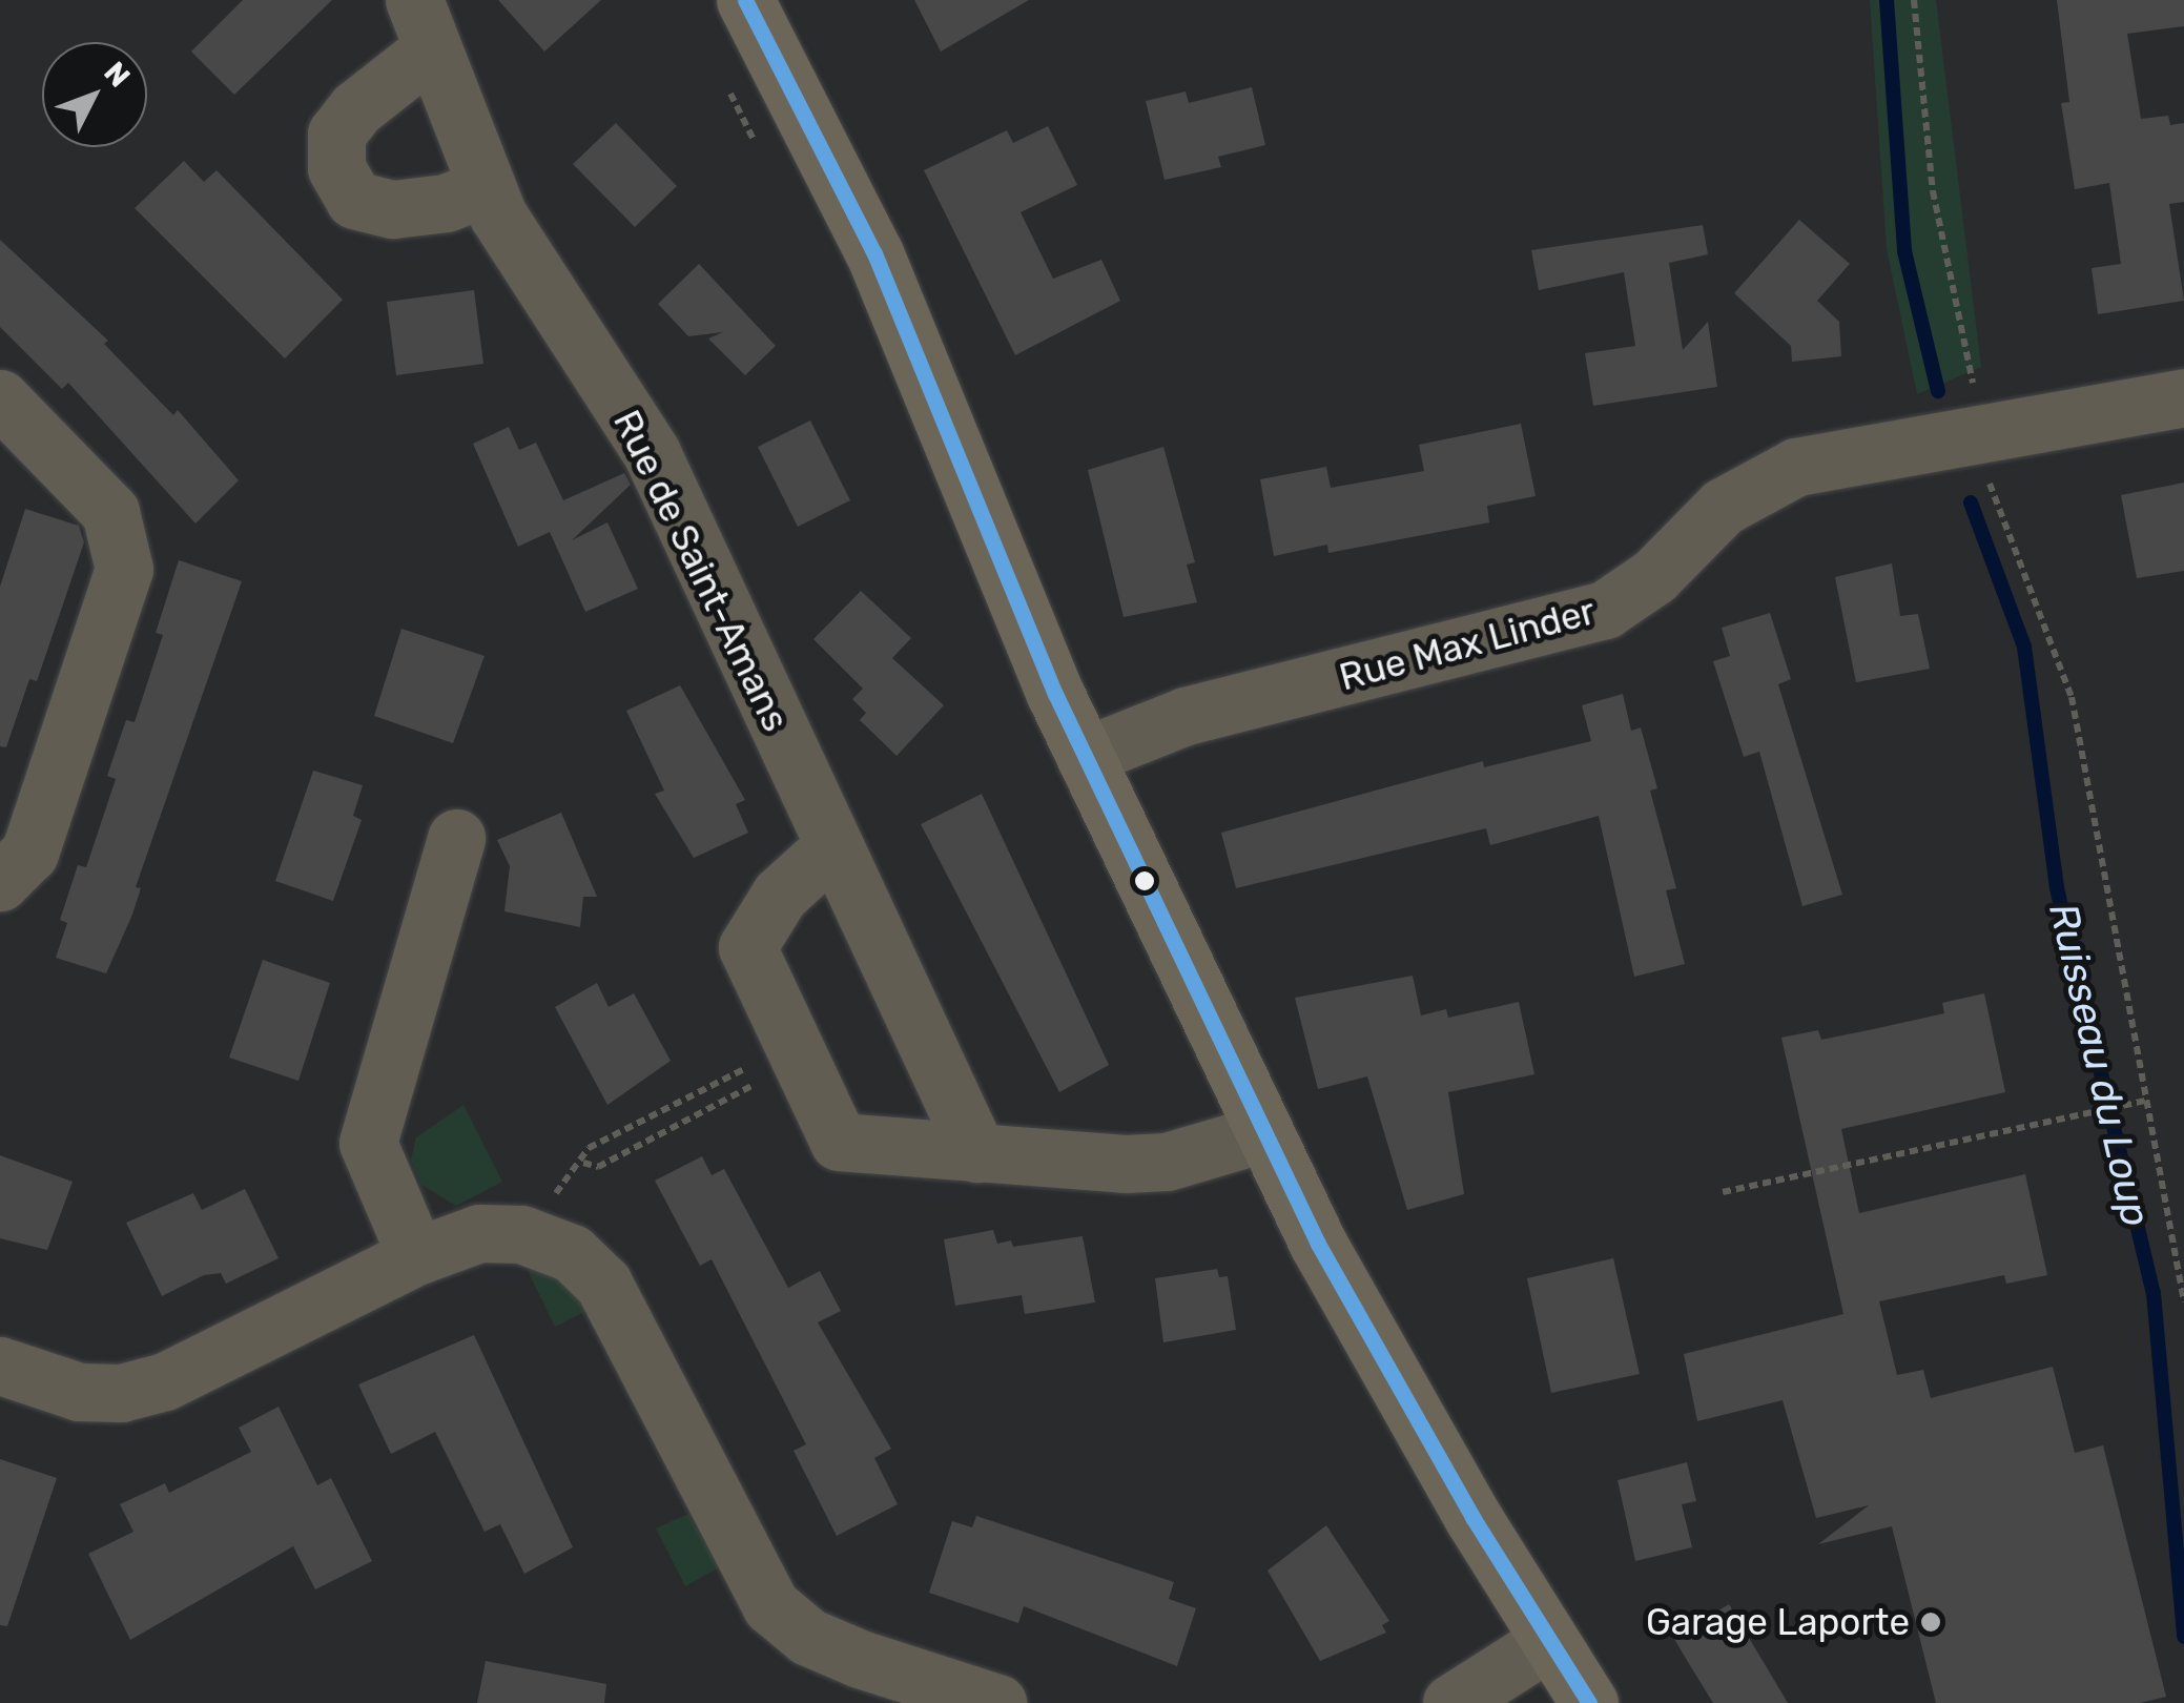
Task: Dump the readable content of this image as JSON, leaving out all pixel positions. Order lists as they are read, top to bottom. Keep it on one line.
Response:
{"streets":{"street":["Rue de Saint-Amans","Rue Max Linder"]},"water":["Ruisseau du Loup"],"places":["Garage Laporte"],"north":"top right"}
